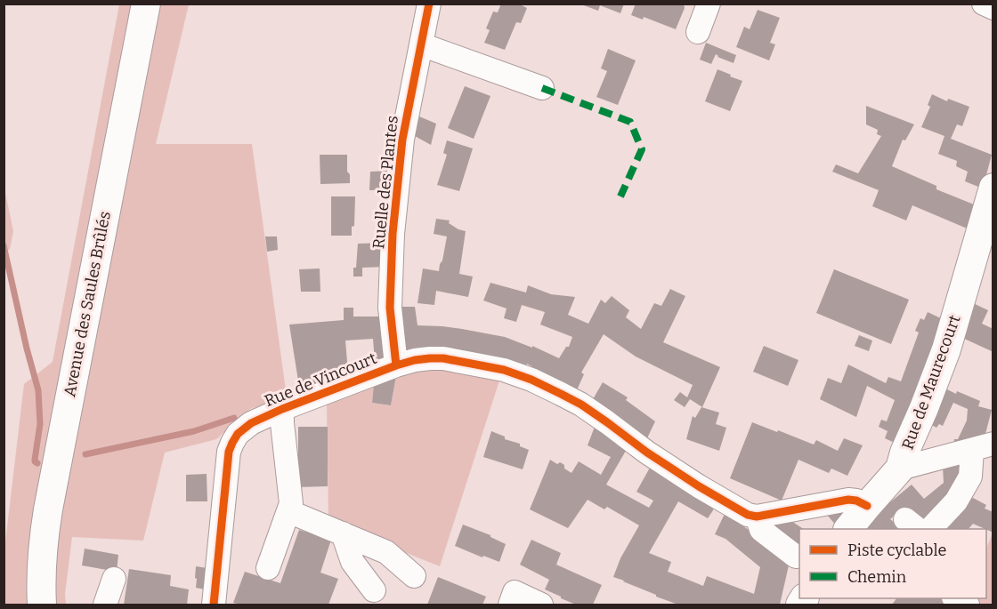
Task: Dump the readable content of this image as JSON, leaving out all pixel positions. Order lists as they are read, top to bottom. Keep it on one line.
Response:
{"streets":{"main road":["Avenue des Saules Brûlés","Rue de Maurecourt"],"street":["Ruelle des Plantes","Rue de Vincourt"]},"crossings":[["Ruelle des Plantes","Rue de Vincourt"]],"legend":["Piste cyclable","Chemin"]}
